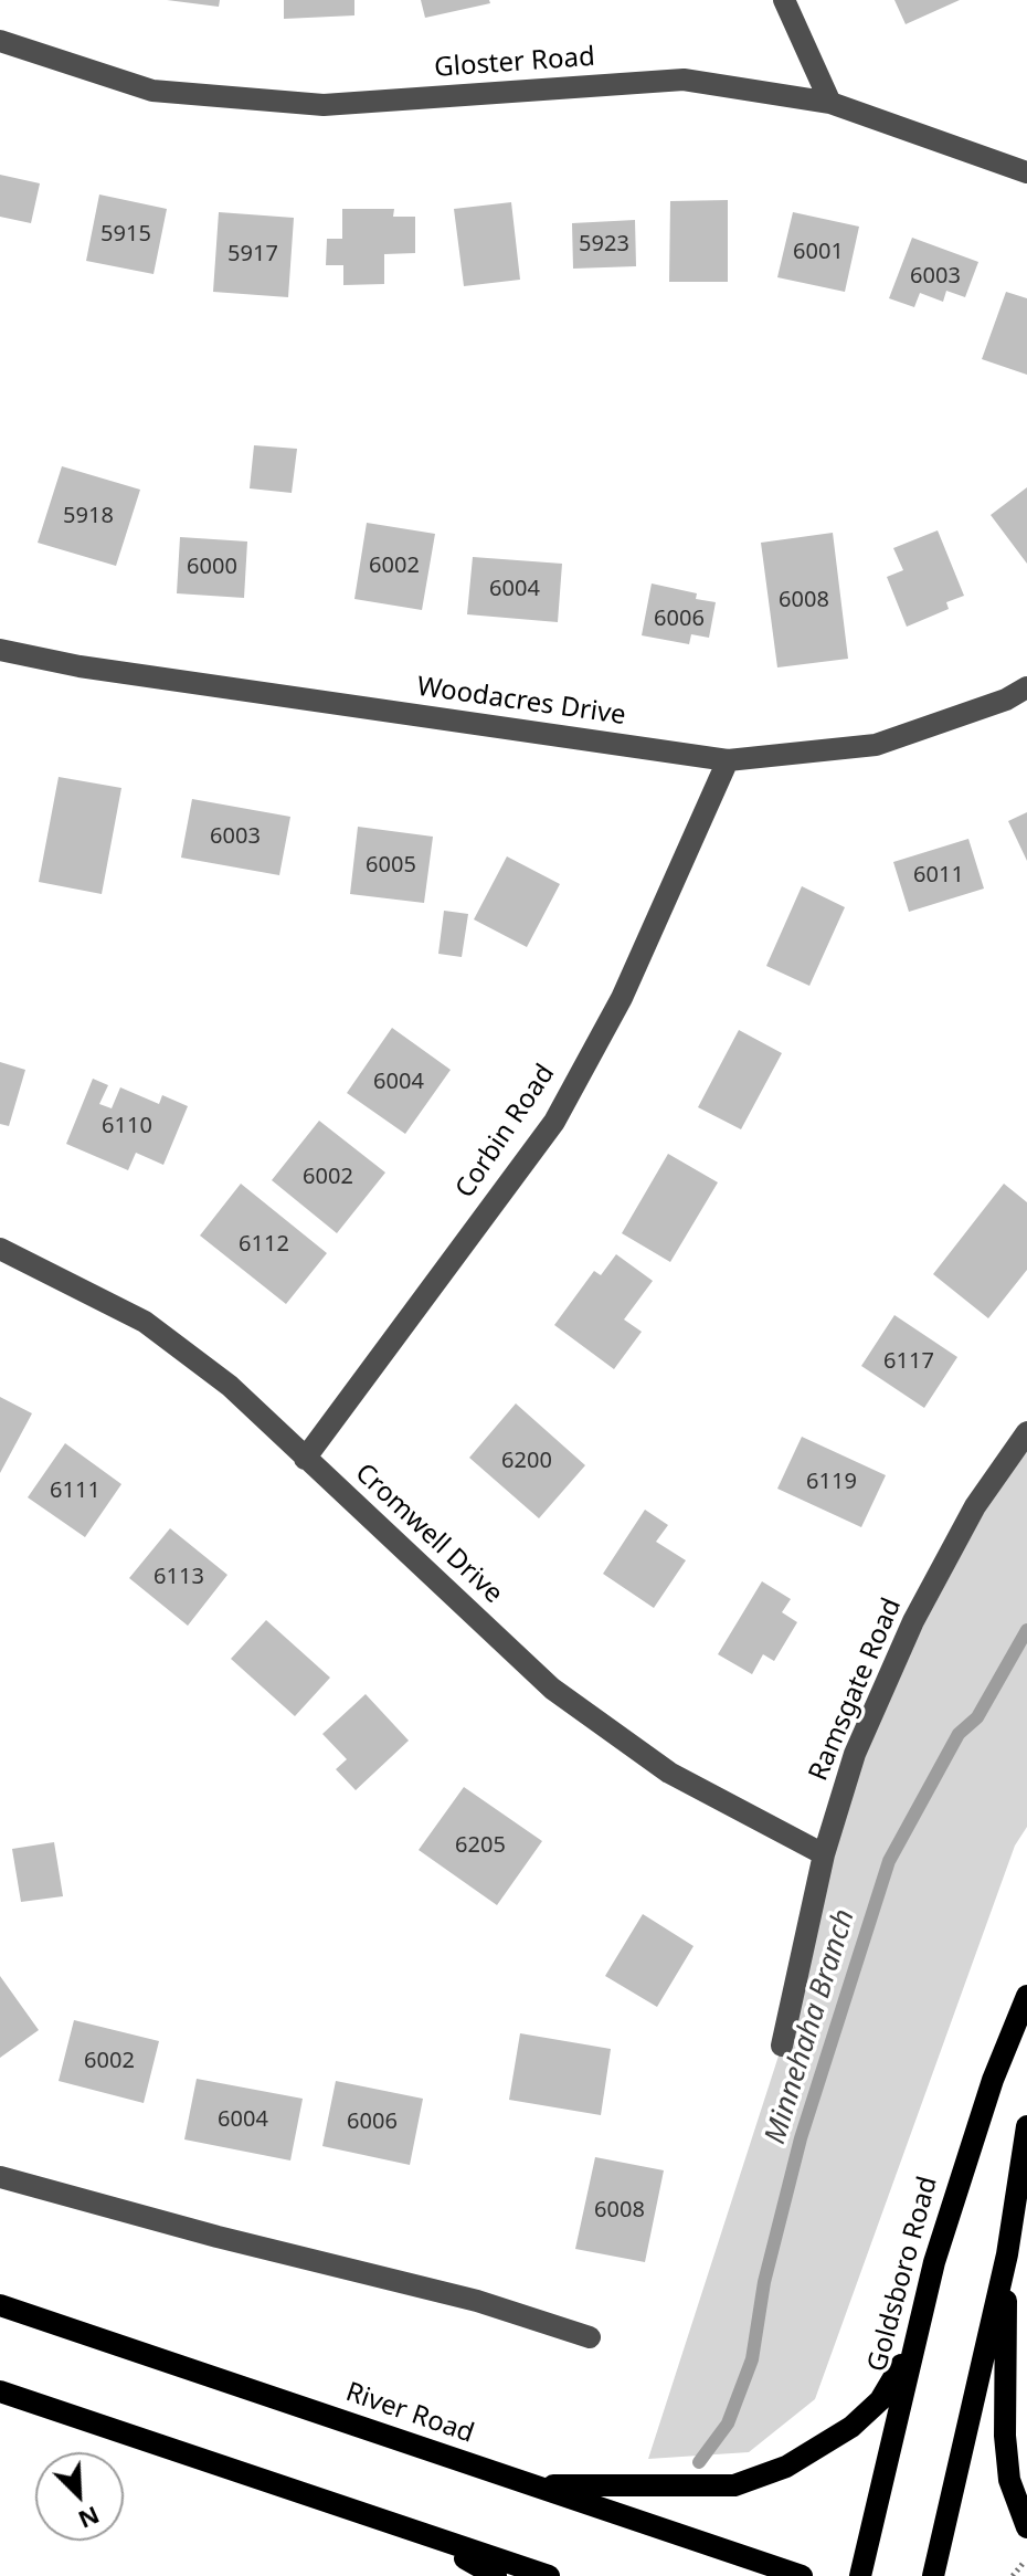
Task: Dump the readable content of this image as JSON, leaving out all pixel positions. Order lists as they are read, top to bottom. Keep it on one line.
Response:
{"streets":{"main road":["Goldsboro Road","River Road"],"street":["Gloster Road","Woodacres Drive","Corbin Road","Cromwell Drive","Ramsgate Road"]},"crossings":[["Woodacres Drive","Corbin Road"],["Corbin Road","Cromwell Drive"],["Cromwell Drive","Ramsgate Road"]],"water":["Minnehaha Branch"],"house_numbers":["5915","5923","6001","5917","6003","5918","6002","6000","6004","6008","6006","6003","6005","6011","6004","6110","6002","6112","6117","6200","6119","6111","6113","6205","6002","6004","6006","6008"],"north":"bottom right"}
